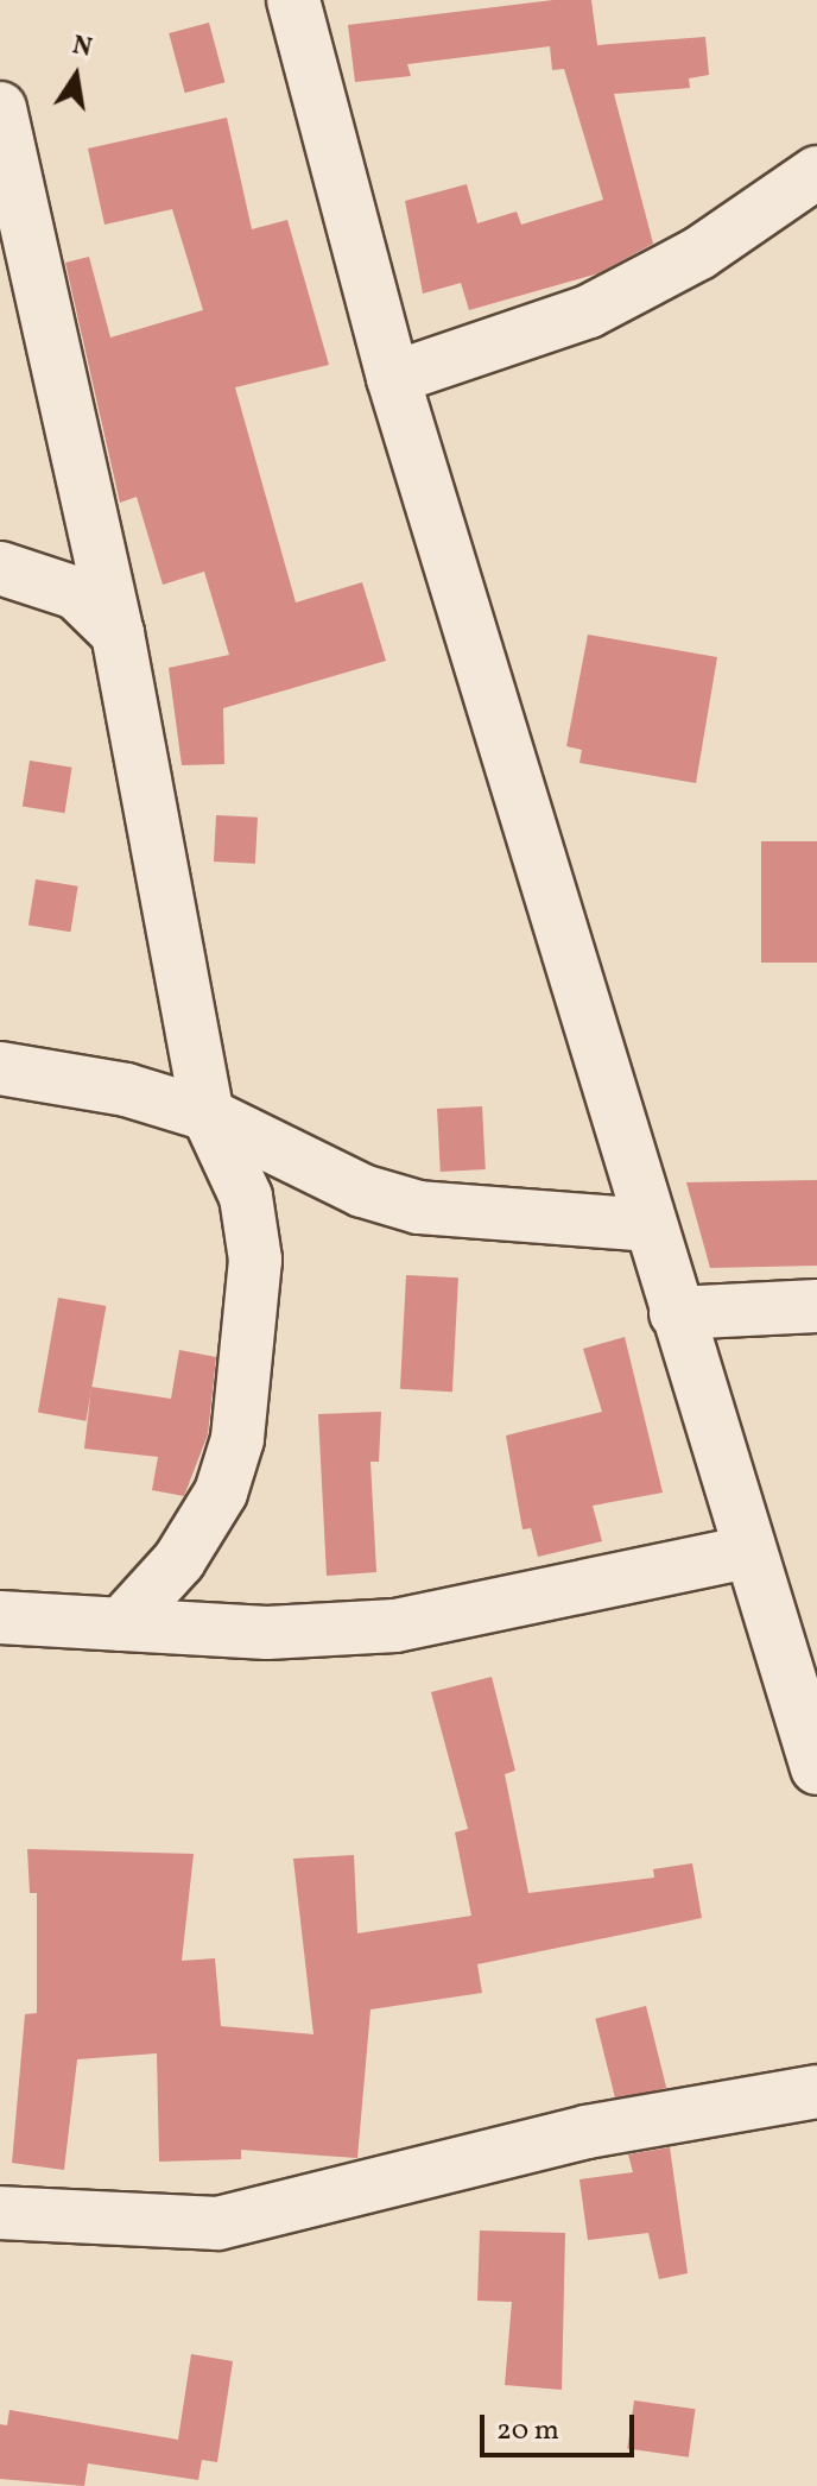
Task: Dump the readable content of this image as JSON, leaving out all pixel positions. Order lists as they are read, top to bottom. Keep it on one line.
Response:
{"scale_bar":"20 m","north":"top"}
